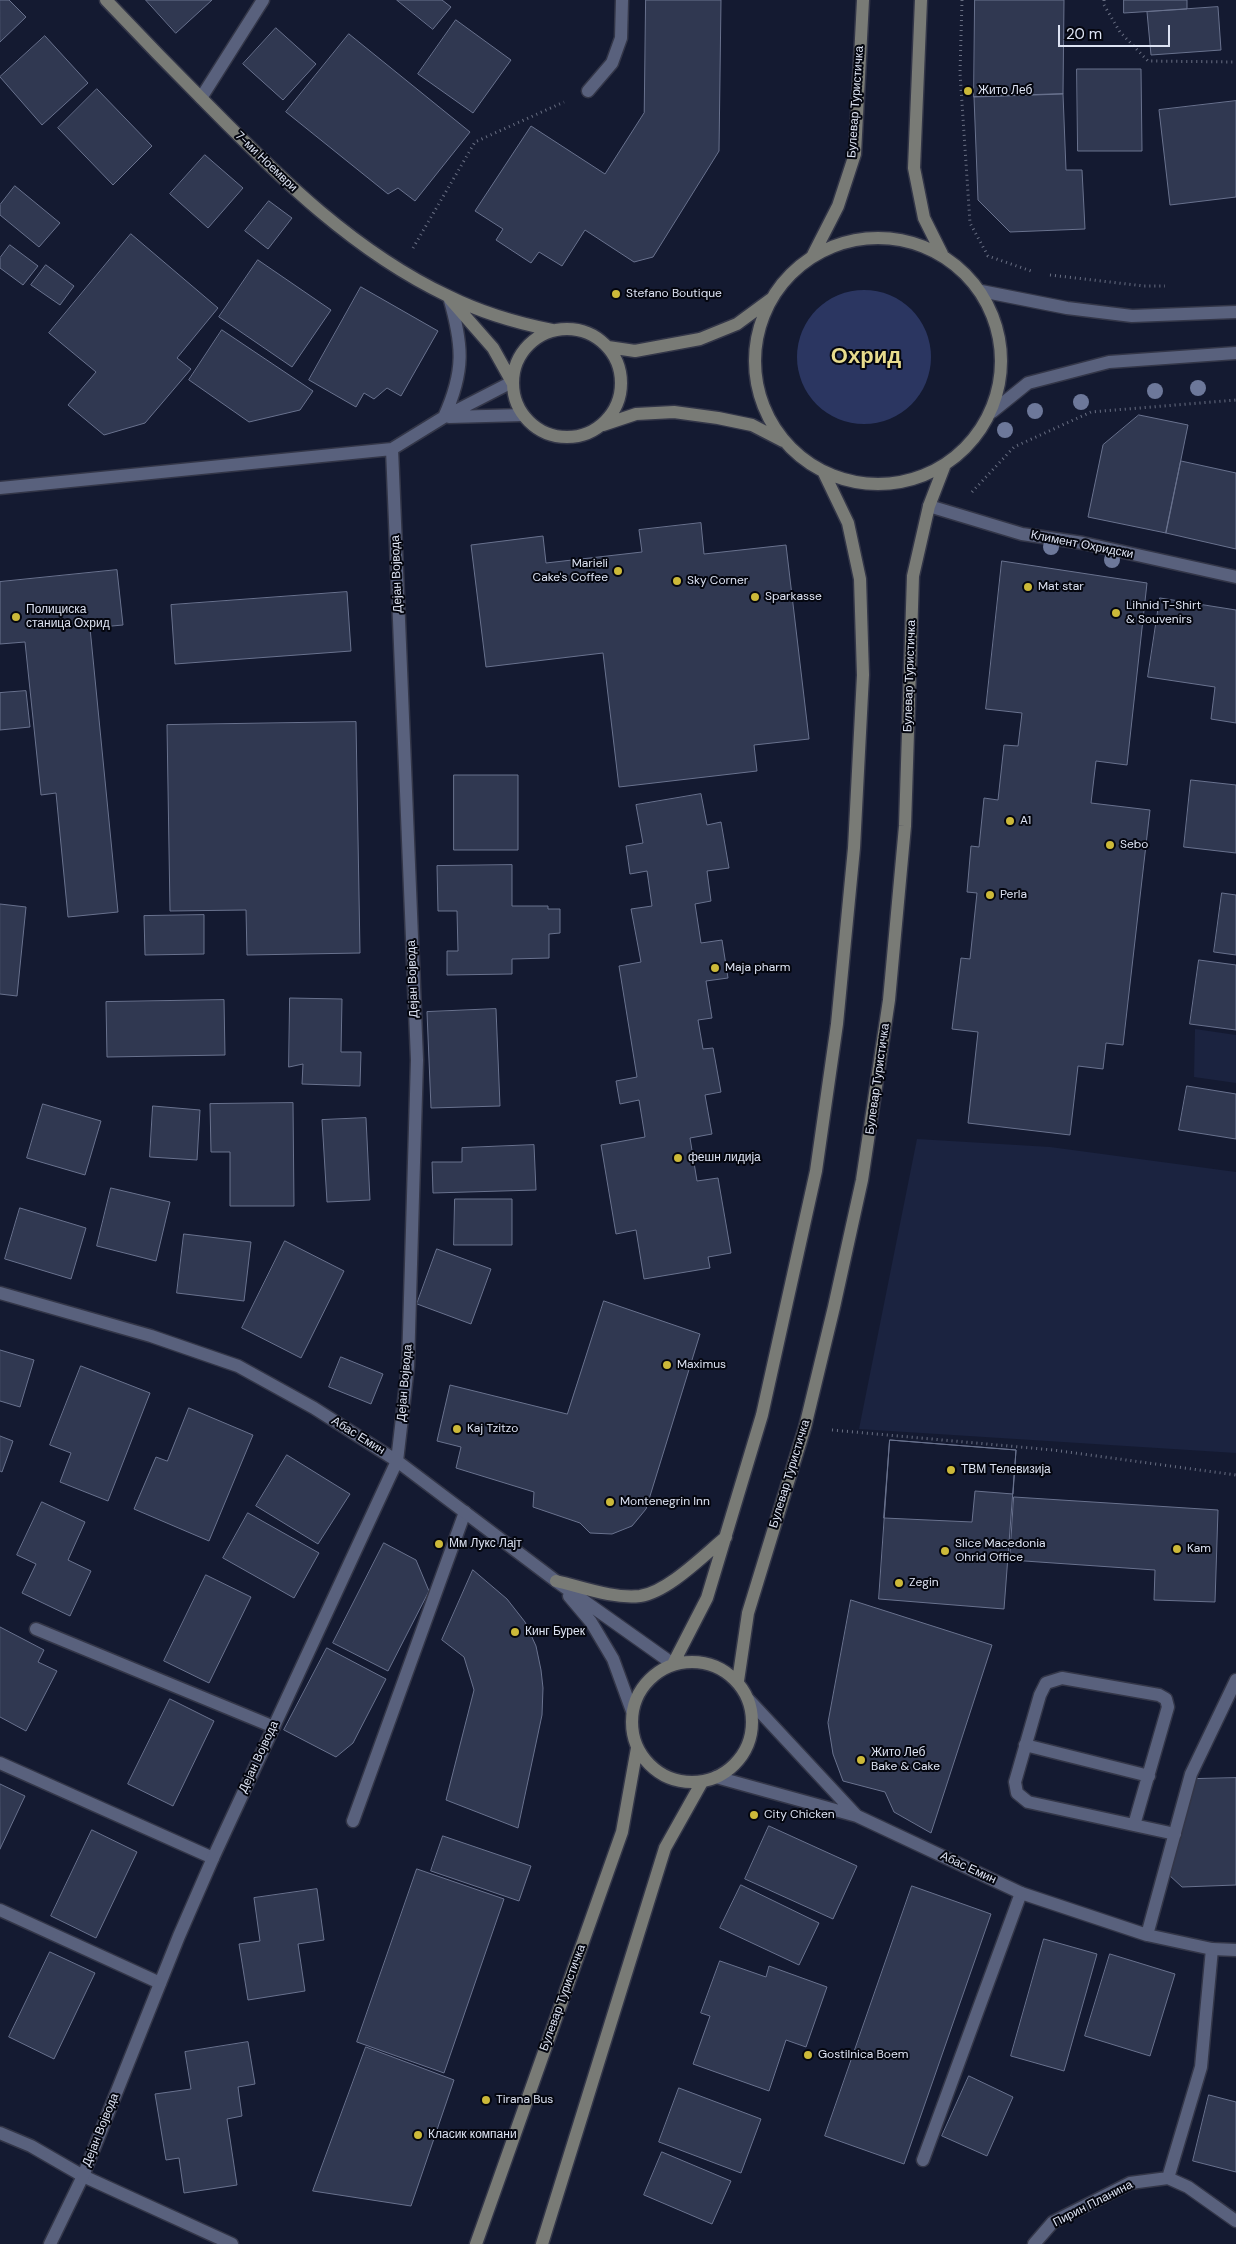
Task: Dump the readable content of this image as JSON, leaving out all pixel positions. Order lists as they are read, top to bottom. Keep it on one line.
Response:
{"streets":{"main road":["Булевар Туристичка","7-ми Ноември"],"street":["Климент Охридски","Дејан Војвода","Абас Емин","Пирин Планина"]},"crossings":[["Булевар Туристичка","Климент Охридски"],["Булевар Туристичка","Абас Емин"],["Дејан Војвода","Абас Емин"]],"districts":["Охрид"],"places":["Жито Леб","Stefano Boutique","Marieli Cake's Coffee","Sky Corner","Mat star","Sparkasse","Lihnid T-Shirt & Souvenirs","Полициска станица Охрид","A1","Sebo","Perla","Maja pharm","фешн лидија","Maximus","Kaj Tzitzo","ТВМ Телевизија","Montenegrin Inn","Мм Лукс Лајт","Kam","Slice Macedonia Ohrid Office","Zegin","Кинг Бурек","Жито Леб Bake & Cake","City Chicken","Gostilnica Boem","Tirana Bus","Класик компани"],"scale_bar":"20 m"}
